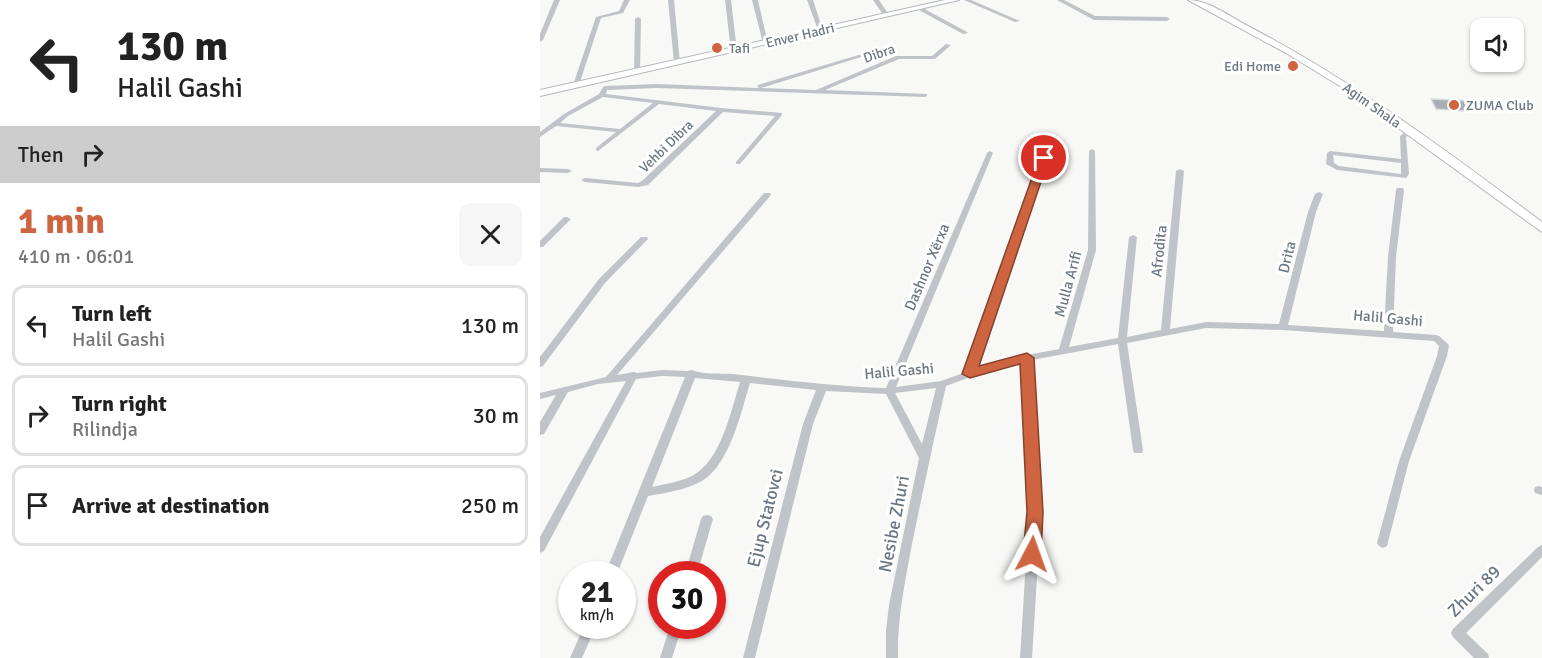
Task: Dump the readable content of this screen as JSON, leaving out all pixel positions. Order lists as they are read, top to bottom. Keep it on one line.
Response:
{"streets":{"main road":["Enver Hadri","Agim Shala"],"street":["Dibra","Vehbi Dibra","Afrodita","Drita","Dashnor Xërxa","Mulla Arifi","Halil Gashi","Ejup Statovci","Nesibe Zhuri","Zhuri 89"]},"crossings":[["Enver Hadri","Dibra"],["Afrodita","Halil Gashi"],["Drita","Halil Gashi"],["Dashnor Xërxa","Halil Gashi"],["Mulla Arifi","Halil Gashi"],["Halil Gashi","Ejup Statovci"],["Halil Gashi","Nesibe Zhuri"]],"places":["Tafi","Edi Home","ZUMA Club"],"page":{"turn":["130 m","Halil Gashi"],"then":"Then","heading":["1 min","410 m · 06:01"],"list":[{"name":"Turn left","note":"Halil Gashi","value":"130 m"},{"name":"Turn right","note":"Rilindja","value":"30 m"},{"name":"Arrive at destination","value":"250 m"}],"speed":"21 km/h","limit":"30"}}
